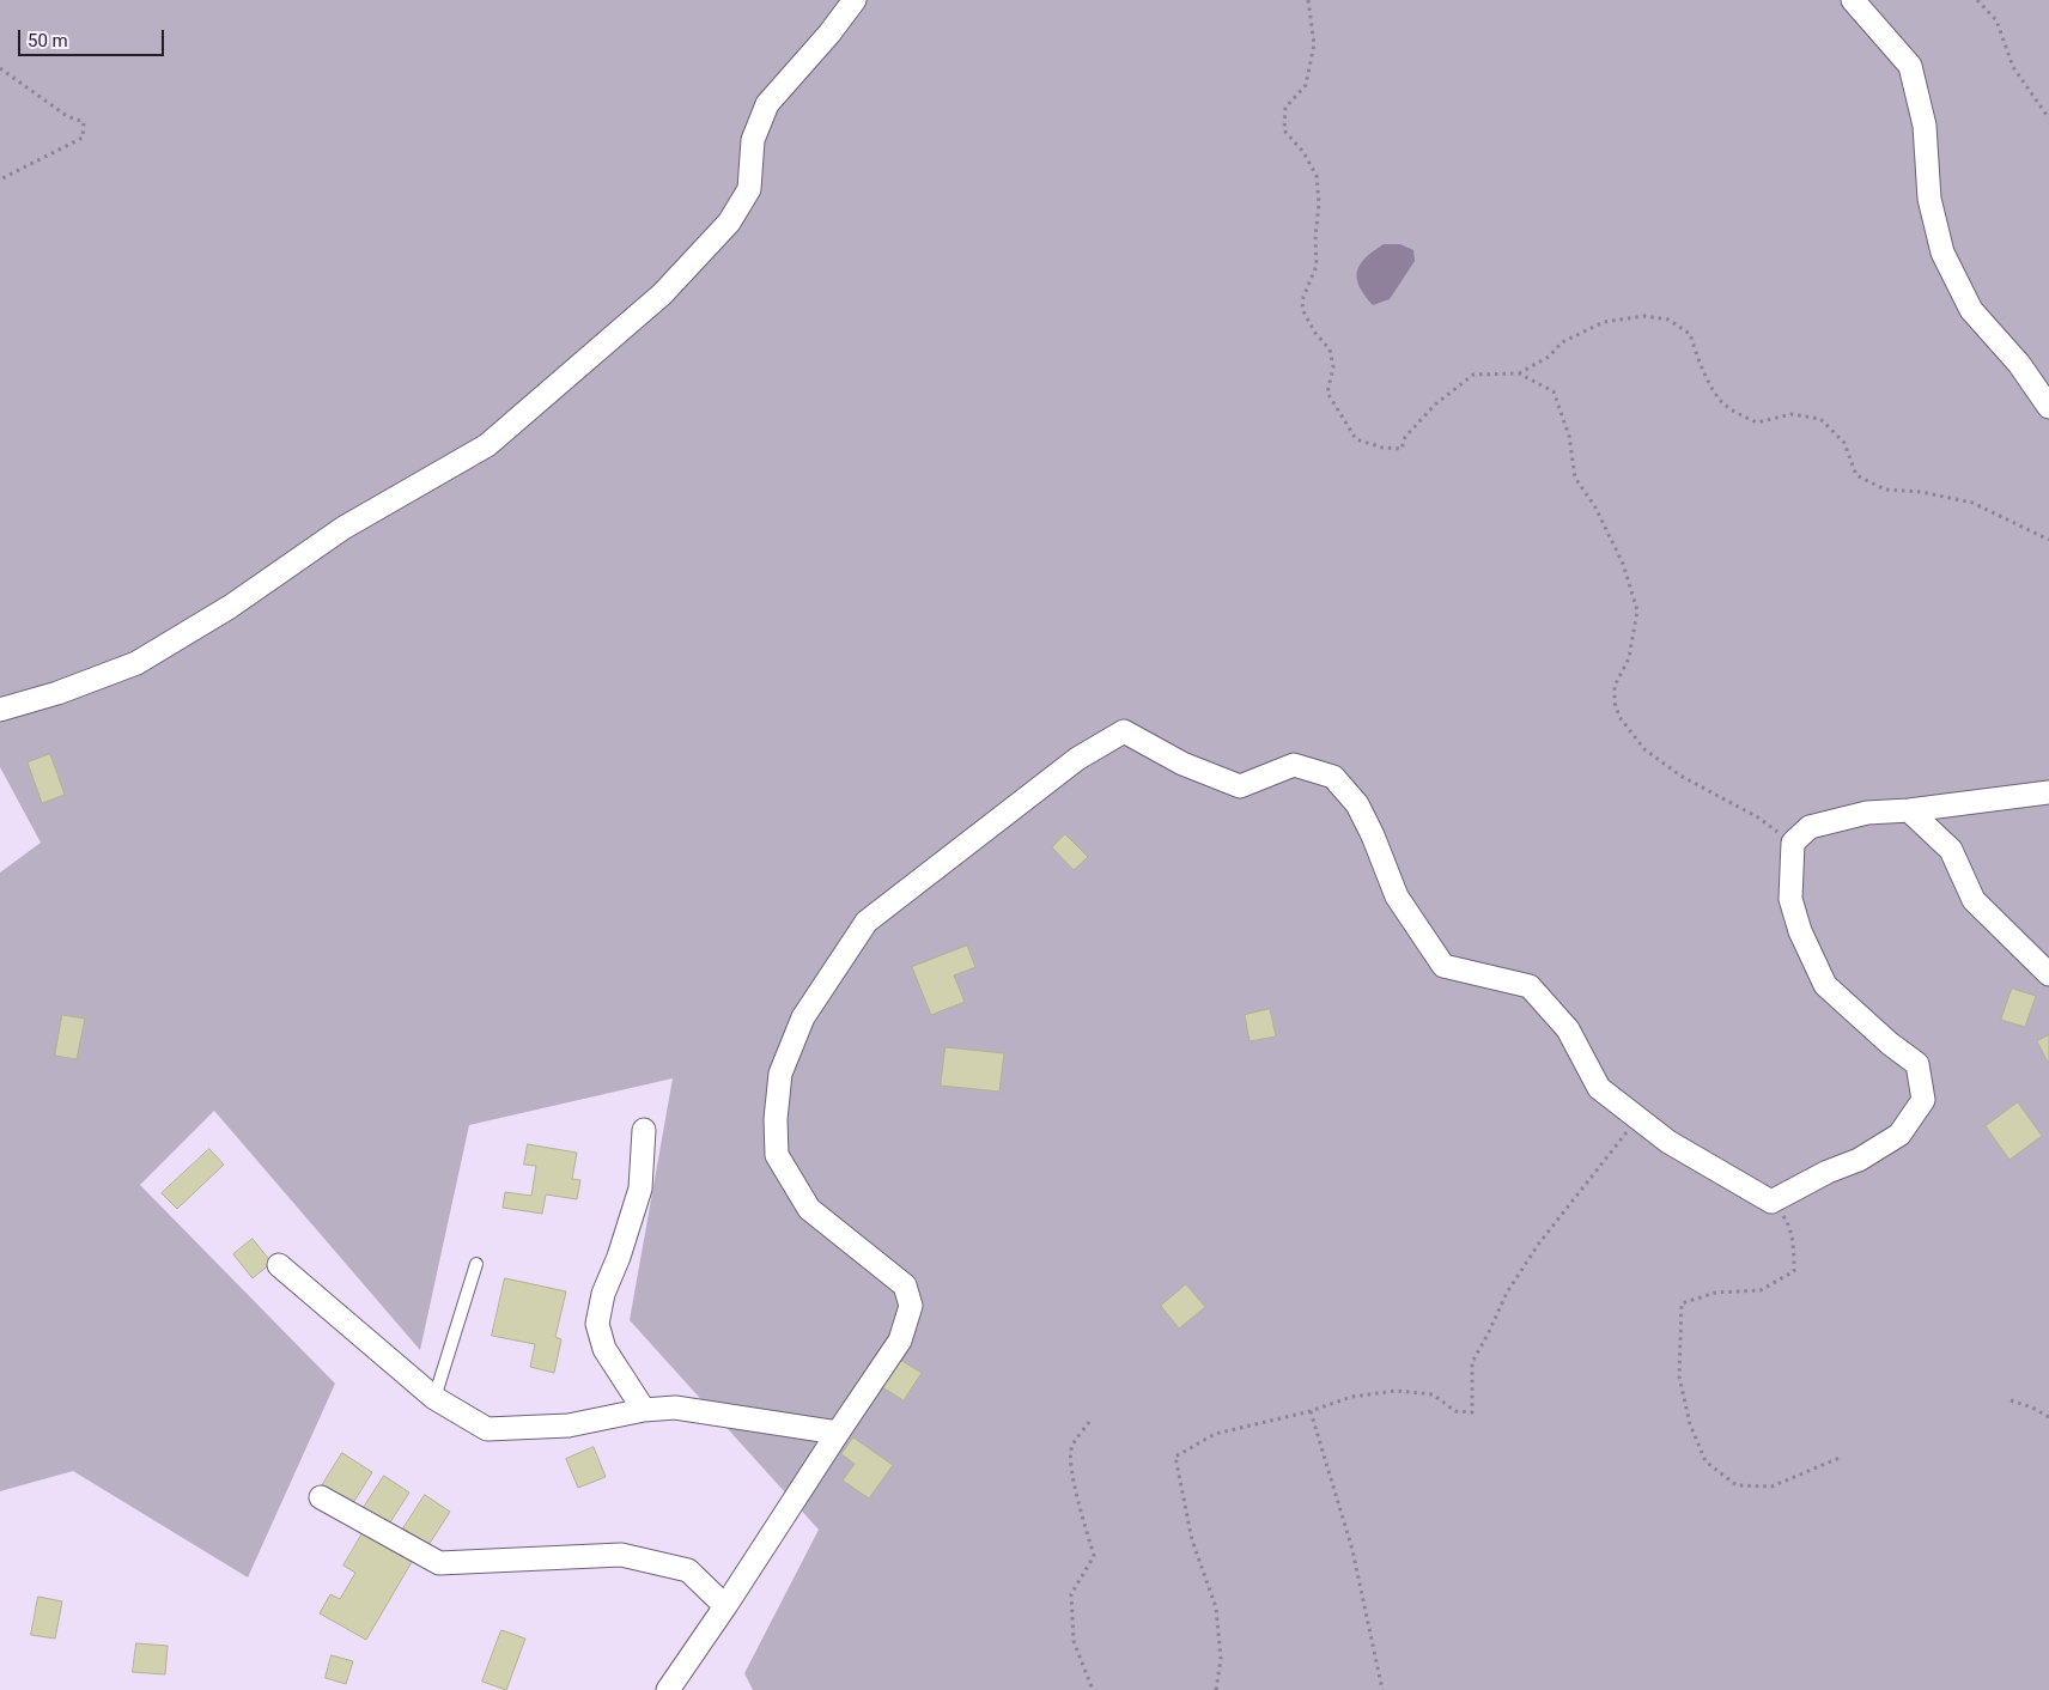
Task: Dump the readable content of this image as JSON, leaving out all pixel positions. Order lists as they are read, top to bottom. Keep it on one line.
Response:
{"scale_bar":"50 m"}
